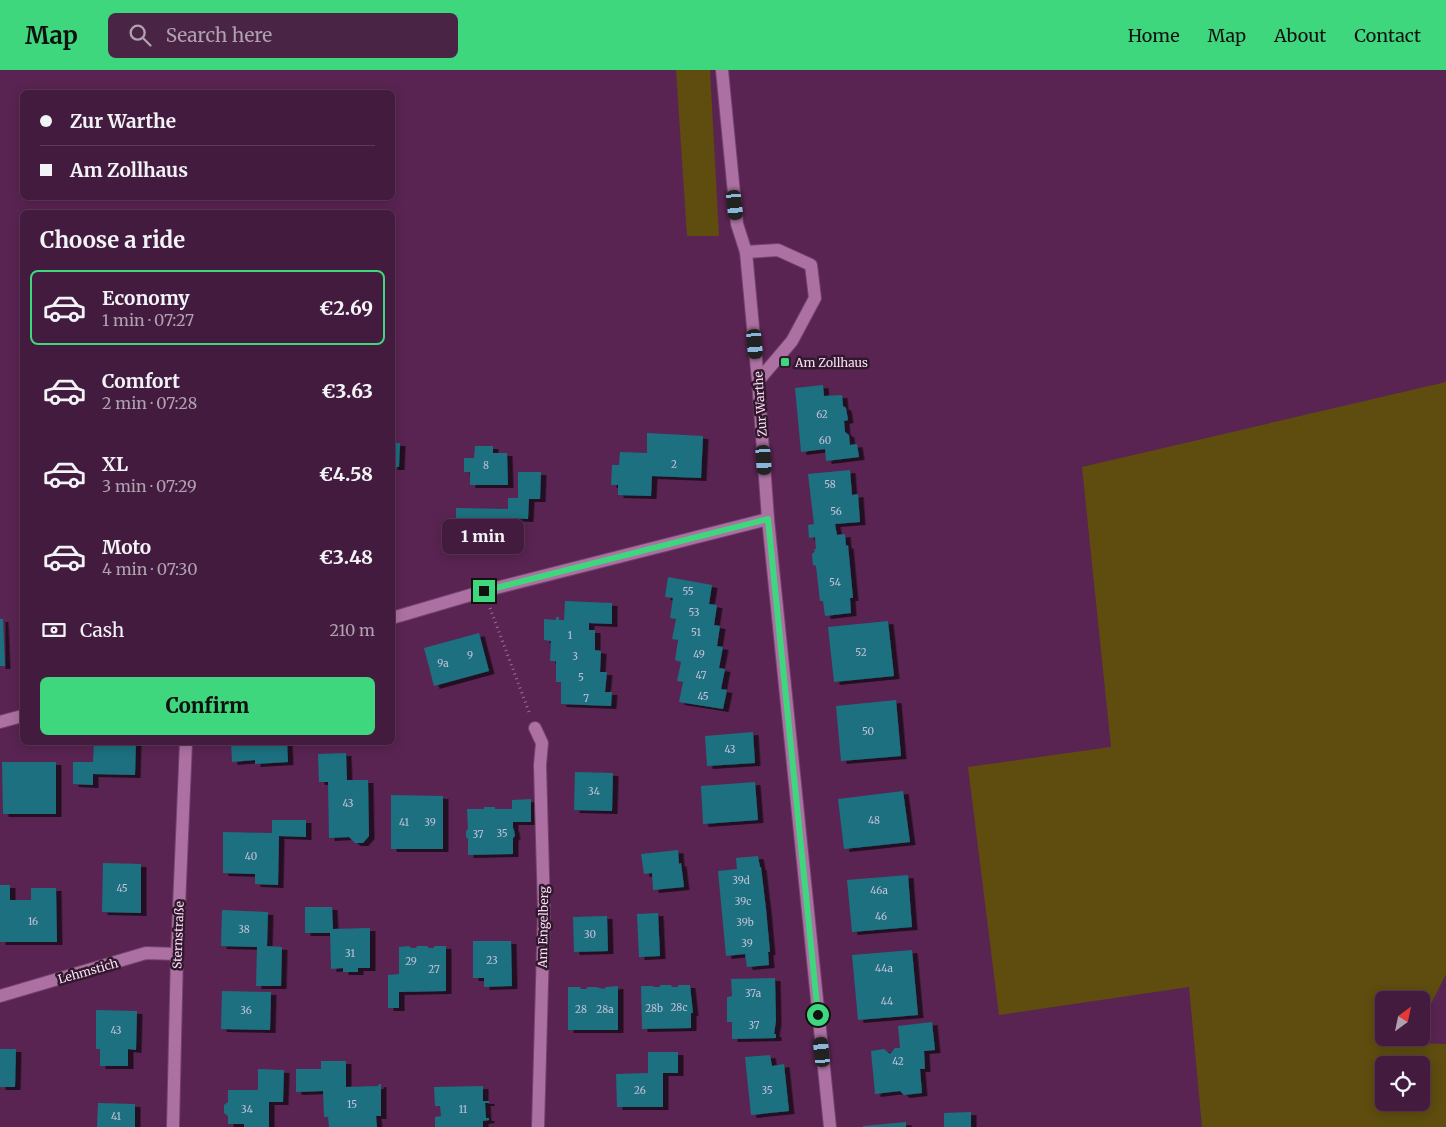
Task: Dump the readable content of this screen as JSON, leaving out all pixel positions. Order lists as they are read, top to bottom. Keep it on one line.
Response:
{"streets":{"street":["Zur Warthe","Am Engelberg","Sternstraße","Lehmstich"]},"crossings":[["Sternstraße","Lehmstich"]],"places":{"transit":["Am Zollhaus"]},"house_numbers":["62","60","2","8","58","56","54","55","53","51","1","52","49","9","3","9a","47","5","45","7","50","43","34","43","48","41","39","35","37","40","39d","45","46a","39c","46","16","39b","38","30","39","31","23","29","44a","27","37a","44","28c","28b","28","28a","36","37","43","42","26","35","15","34","11","41"],"north":"top right","page":{"header":"Map","search":"Search here","nav":["Home","Map","About","Contact"],"banner":["Zur Warthe","Am Zollhaus"],"heading":"Choose a ride","list":[{"name":"Economy","note":"1 min · 07:27","value":"€2.69"},{"name":"Comfort","note":"2 min · 07:28","value":"€3.63"},{"name":"XL","note":"3 min · 07:29","value":"€4.58"},{"name":"Moto","note":"4 min · 07:30","value":"€3.48"}],"bubble":"1 min","pay":["Cash","210 m"],"buttons":"Confirm"}}
